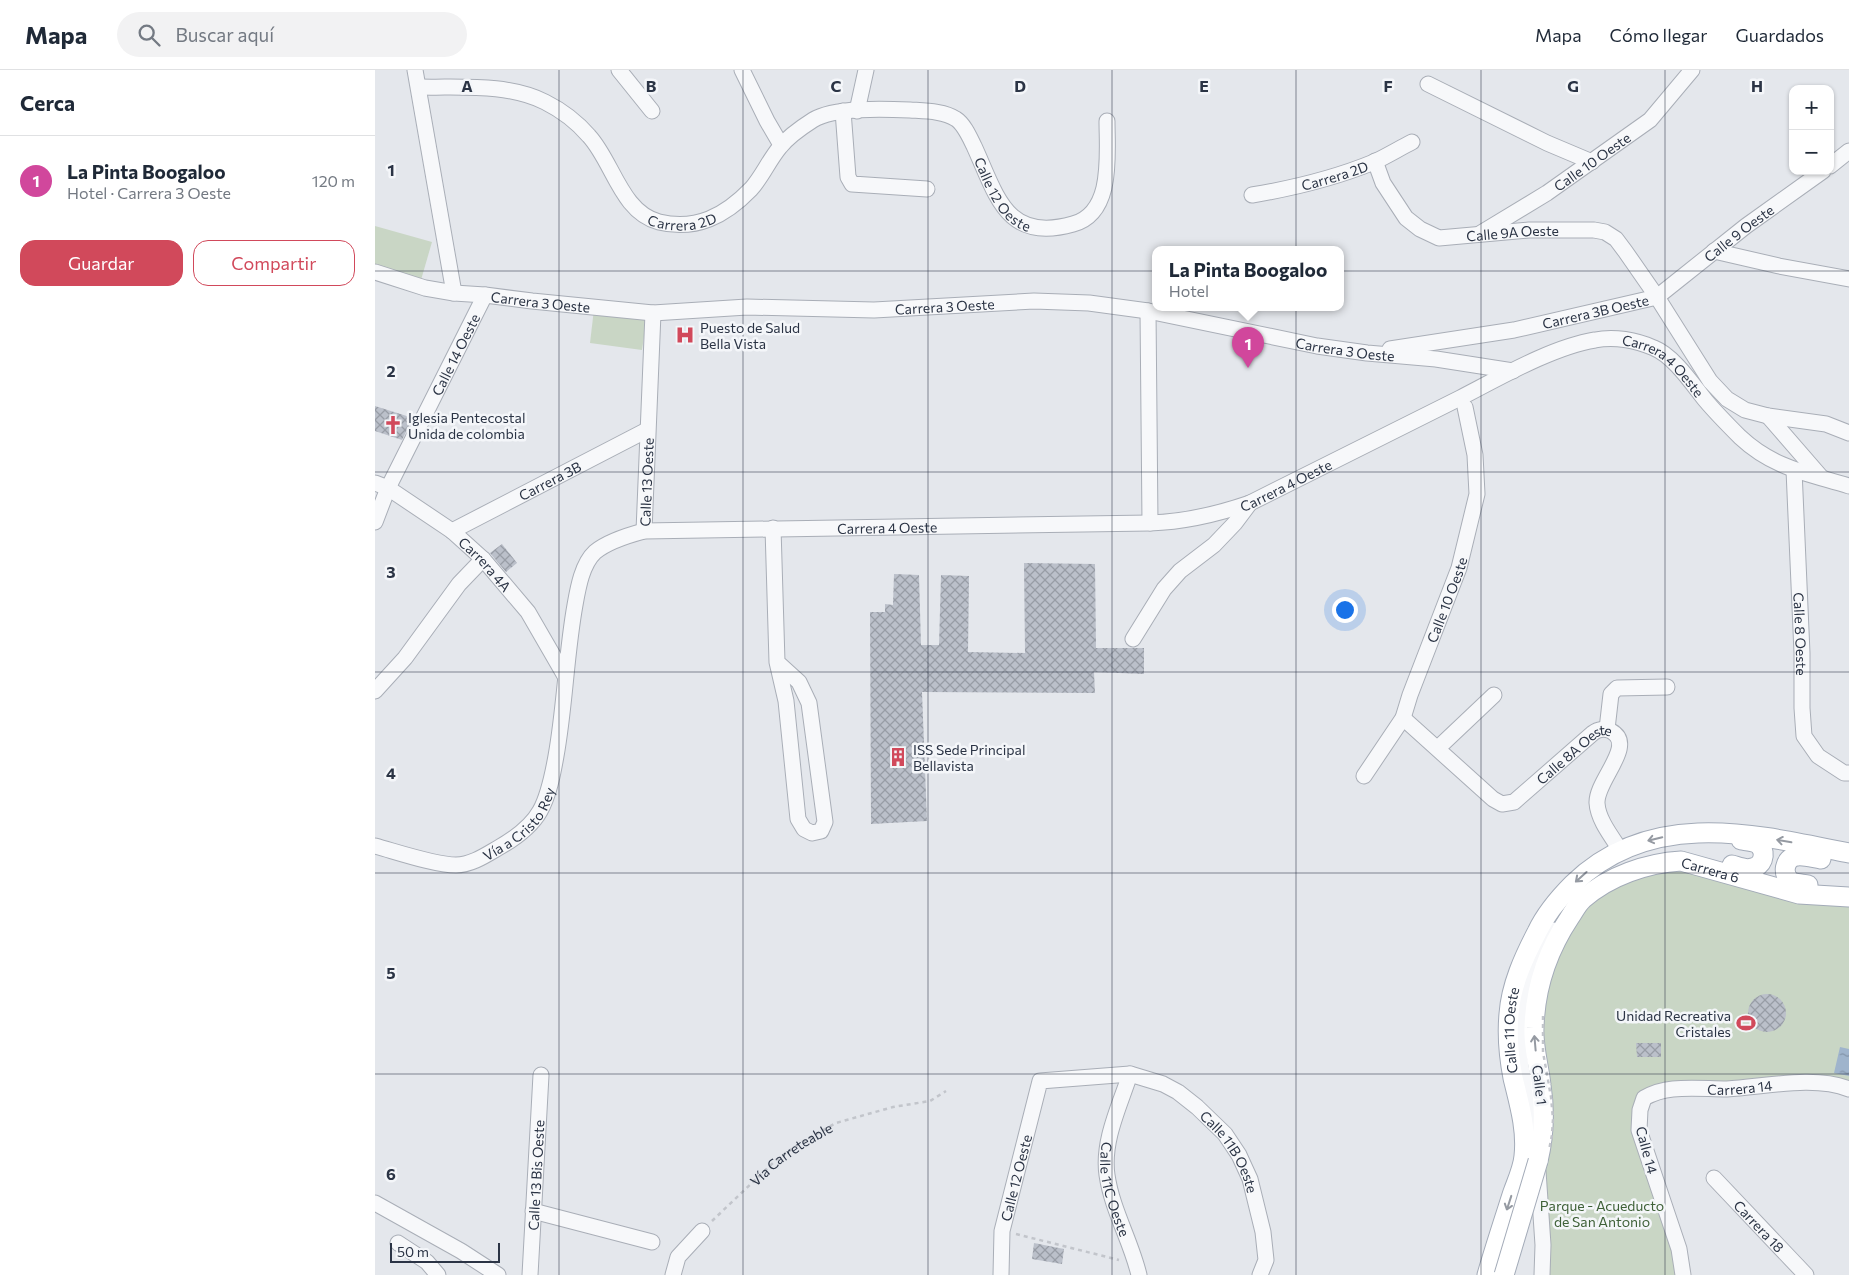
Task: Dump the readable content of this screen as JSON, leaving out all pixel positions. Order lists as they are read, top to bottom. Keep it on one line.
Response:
{"streets":{"main road":["Carrera 6","Calle 11 Oeste","Calle 1"],"street":["Calle 10 Oeste","Carrera 2D","Calle 12 Oeste","Calle 9A Oeste","Calle 9 Oeste","Carrera 3 Oeste","Carrera 3B Oeste","Calle 14 Oeste","Carrera 4 Oeste","Carrera 3B","Calle 13 Oeste","Carrera 4A","Calle 8 Oeste","Calle 8A Oeste","Vía a Cristo Rey","Carrera 14","Calle 14","Calle 11B Oeste","Calle 13 Bis Oeste","Calle 11C Oeste","Carrera 18"],"path":["Vía Carreteable"]},"crossings":[["Calle 10 Oeste","Calle 9A Oeste"],["Carrera 2D","Calle 12 Oeste"],["Carrera 2D","Calle 9A Oeste"],["Calle 12 Oeste","Calle 11B Oeste"],["Calle 12 Oeste","Calle 11C Oeste"],["Calle 9A Oeste","Calle 9 Oeste"],["Calle 9A Oeste","Carrera 3B Oeste"],["Calle 9 Oeste","Carrera 3B Oeste"],["Carrera 3 Oeste","Carrera 3B Oeste"],["Carrera 3 Oeste","Calle 14 Oeste"],["Carrera 3 Oeste","Carrera 4 Oeste"],["Carrera 3 Oeste","Calle 13 Oeste"],["Calle 14 Oeste","Carrera 4A"],["Carrera 4 Oeste","Calle 13 Oeste"],["Carrera 4 Oeste","Calle 8 Oeste"],["Carrera 3B","Calle 13 Oeste"],["Carrera 3B","Carrera 4A"],["Calle 13 Oeste","Carrera 4A"],["Calle 13 Oeste","Vía a Cristo Rey"],["Carrera 4A","Vía a Cristo Rey"],["Calle 8A Oeste","Calle 11 Oeste"],["Carrera 6","Calle 1"],["Carrera 14","Calle 14"],["Calle 11B Oeste","Calle 11C Oeste"]],"one_way":["Calle 11 Oeste","Calle 1"],"parks":["Parque - Acueducto de San Antonio"],"places":{"hospital":["Puesto de Salud Bella Vista"],"church":["Iglesia Pentecostal Unida de colombia"],"building":["ISS Sede Principal Bellavista"],"sports":["Unidad Recreativa Cristales"]},"scale_bar":"50 m","page":{"header":"Mapa","search":"Buscar aquí","nav":["Mapa","Cómo llegar","Guardados"],"heading":"Cerca","map_buttons":["+","−"],"list":[{"mark":"1","name":"La Pinta Boogaloo","note":"Hotel · Carrera 3 Oeste","value":"120 m"}],"buttons":["Guardar","Compartir"],"popup":["La Pinta Boogaloo","Hotel"],"pins":"1","scale":"50 m"},"grid":{"columns":["A","B","C","D","E","F","G","H"],"rows":["1","2","3","4","5","6"]}}
